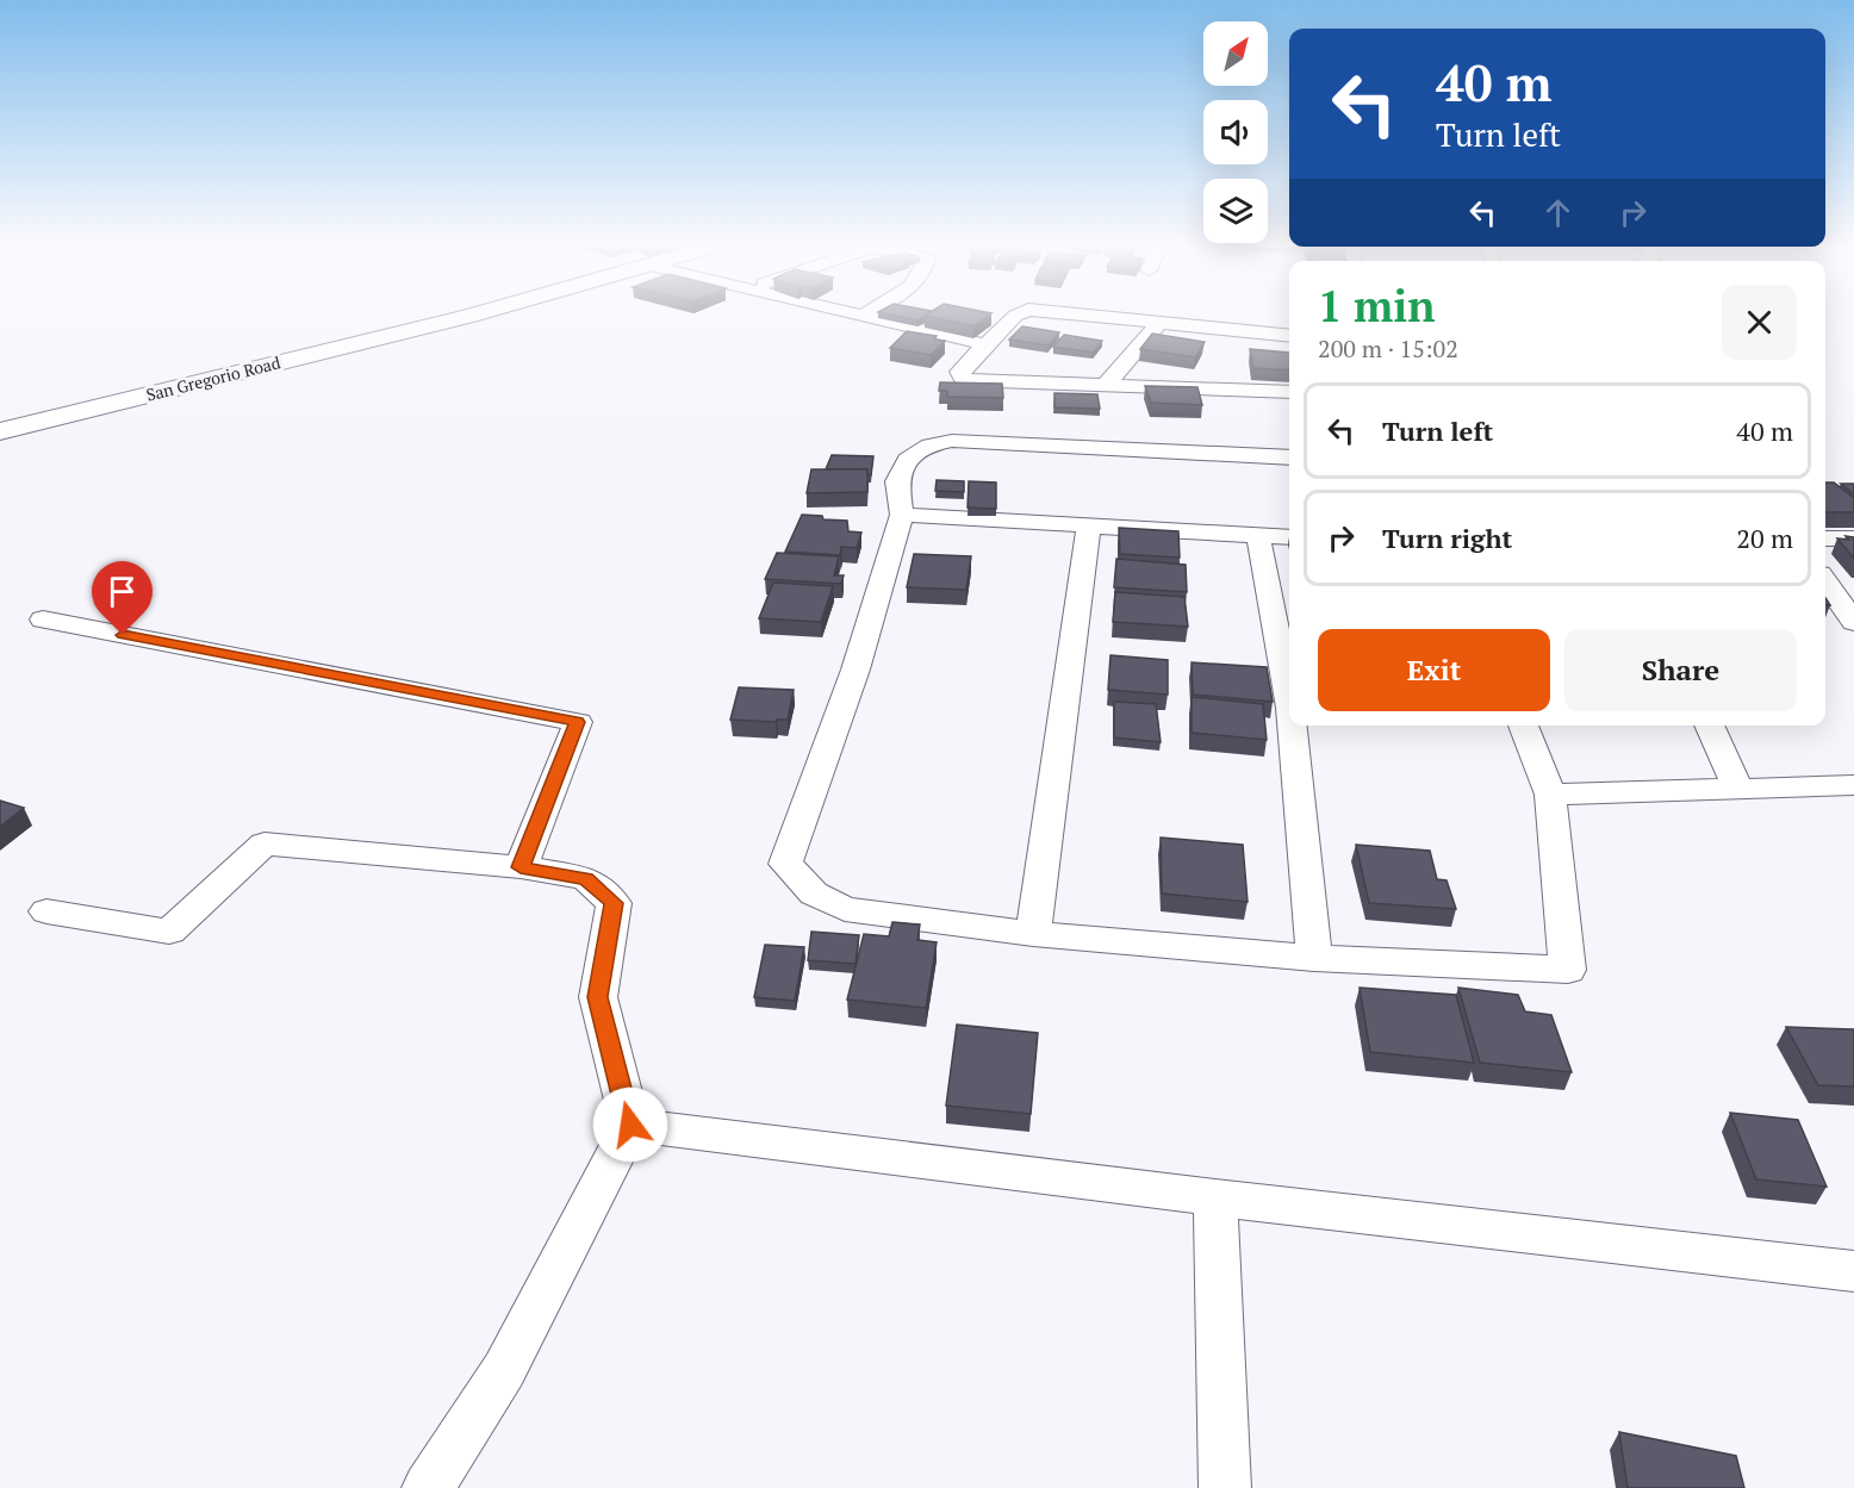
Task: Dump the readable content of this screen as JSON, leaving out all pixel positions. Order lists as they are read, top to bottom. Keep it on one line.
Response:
{"streets":{"street":["San Gregorio Road"]},"north":"top right","page":{"turn":["40 m","Turn left"],"heading":["1 min","200 m · 15:02"],"list":[{"name":"Turn left","value":"40 m"},{"name":"Turn right","value":"20 m"}],"buttons":["Exit","Share"]}}
